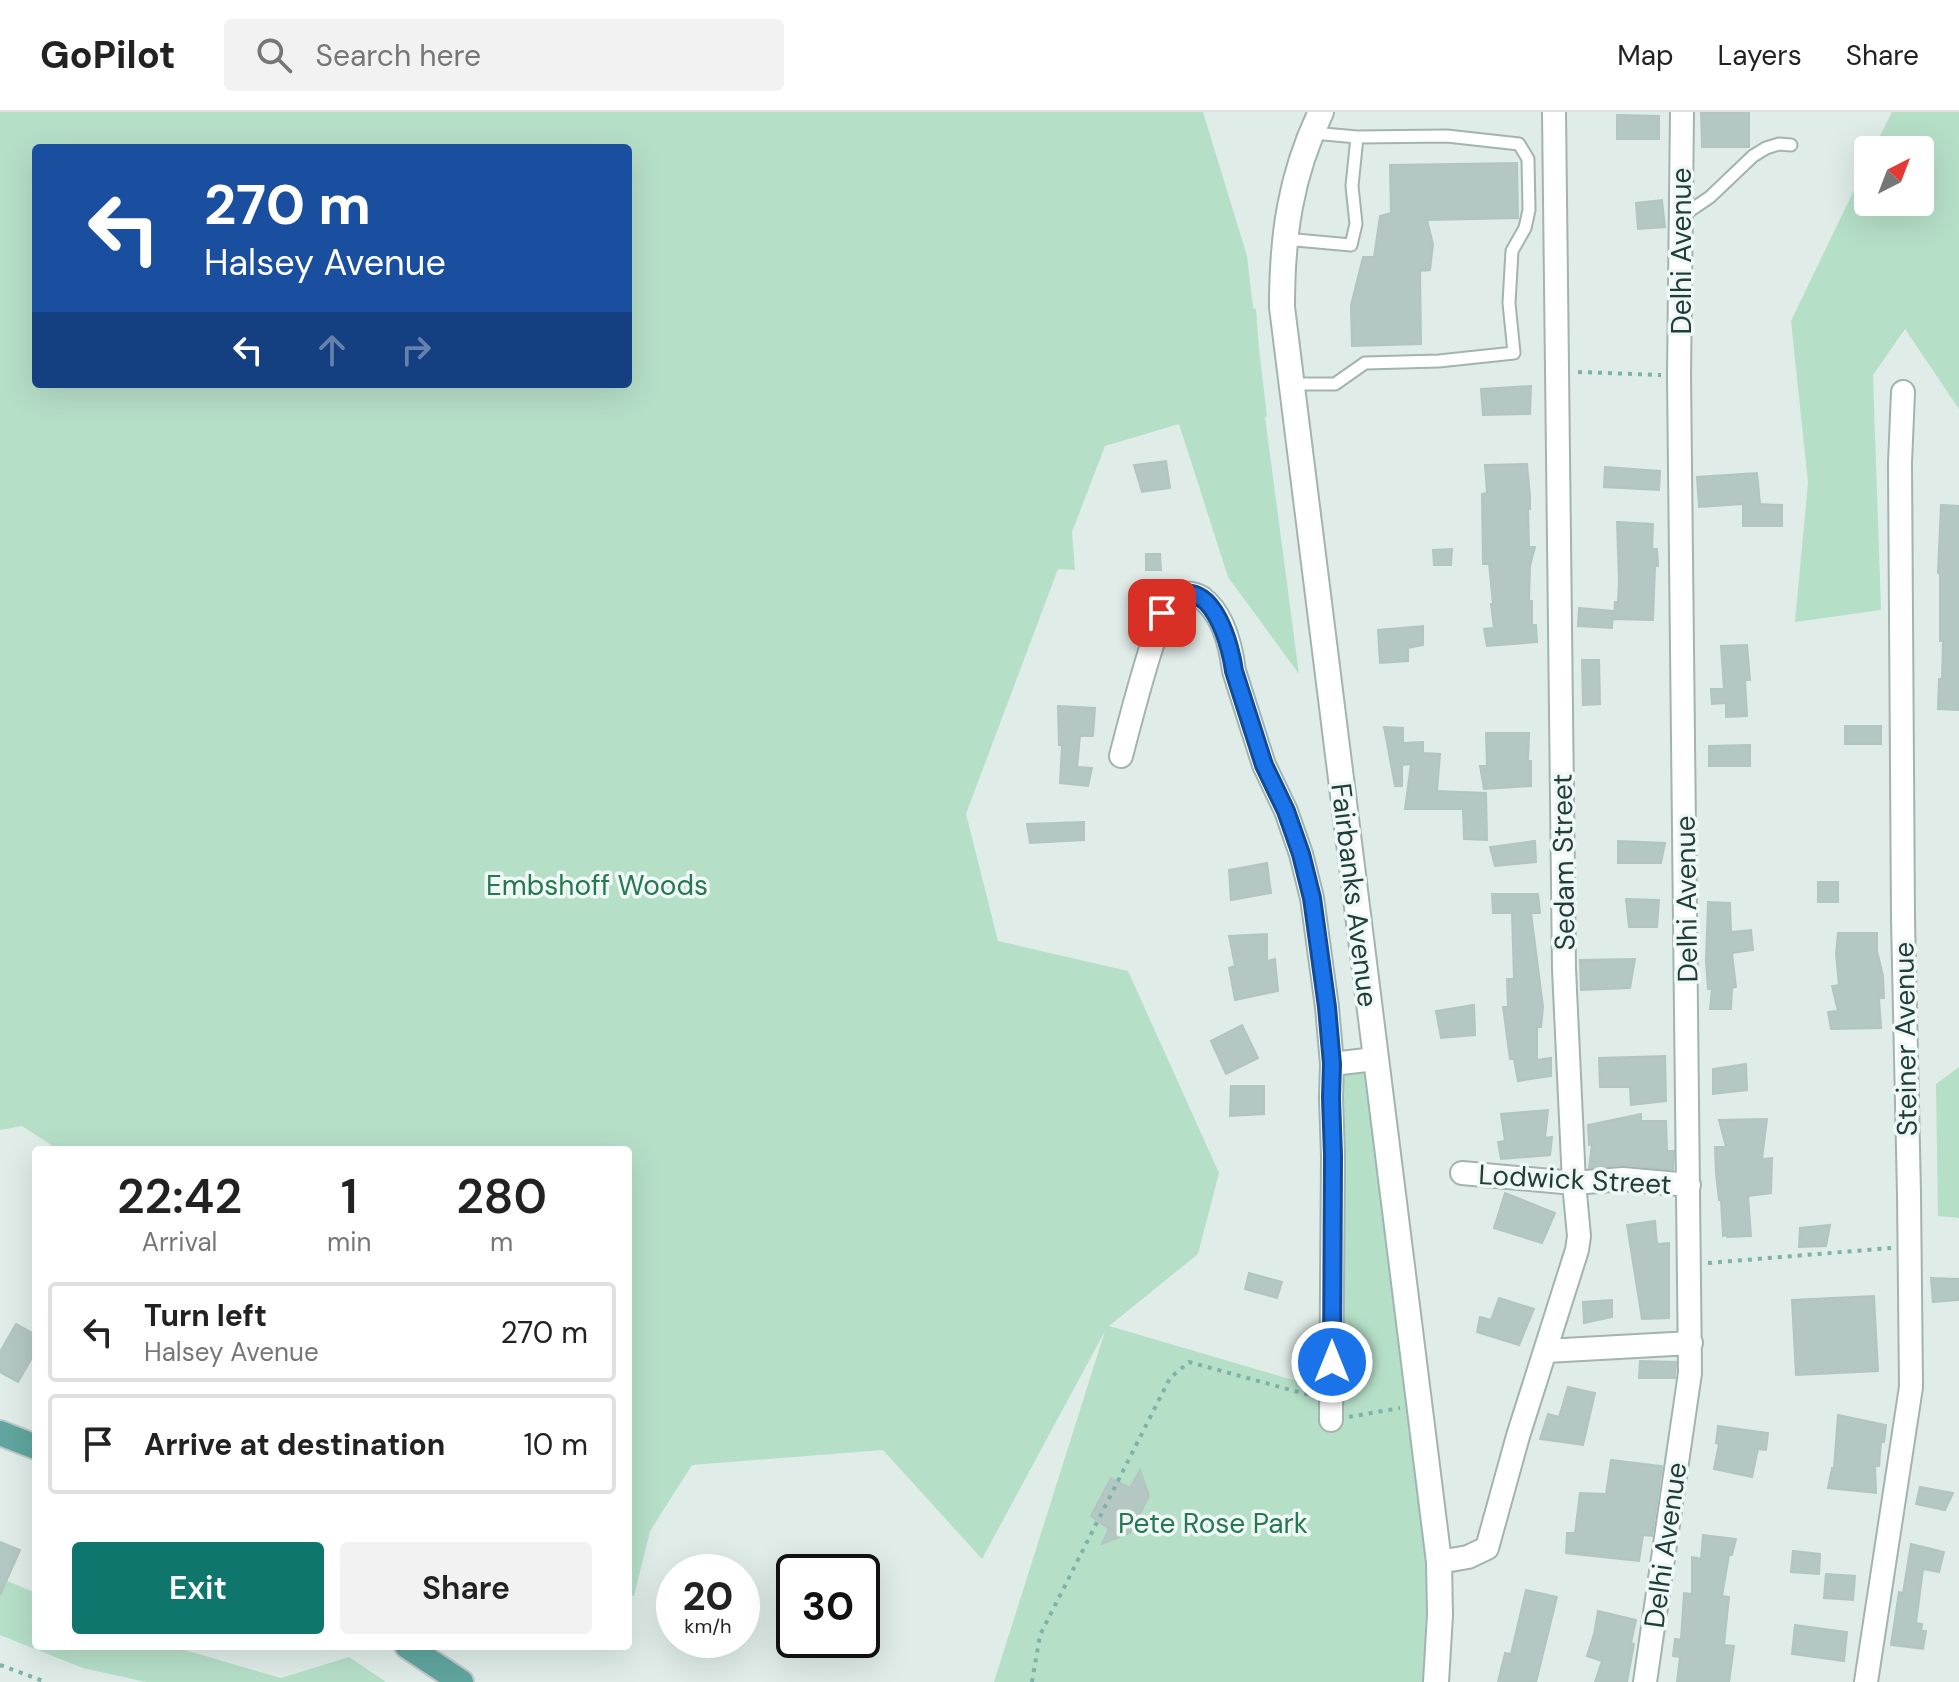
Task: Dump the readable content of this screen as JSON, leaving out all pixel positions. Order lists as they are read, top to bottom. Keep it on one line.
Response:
{"streets":{"street":["Delhi Avenue","Sedam Street","Fairbanks Avenue","Steiner Avenue","Lodwick Street"]},"crossings":[["Delhi Avenue","Lodwick Street"],["Sedam Street","Fairbanks Avenue"],["Sedam Street","Lodwick Street"]],"parks":["Embshoff Woods","Pete Rose Park"],"north":"top right","page":{"header":"GoPilot","search":"Search here","nav":["Map","Layers","Share"],"turn":["270 m","Halsey Avenue"],"eta":["22:42","Arrival","1","min","280","m"],"list":[{"name":"Turn left","note":"Halsey Avenue","value":"270 m"},{"name":"Arrive at destination","value":"10 m"}],"buttons":["Exit","Share"],"speed":"20 km/h","limit":"30"}}
